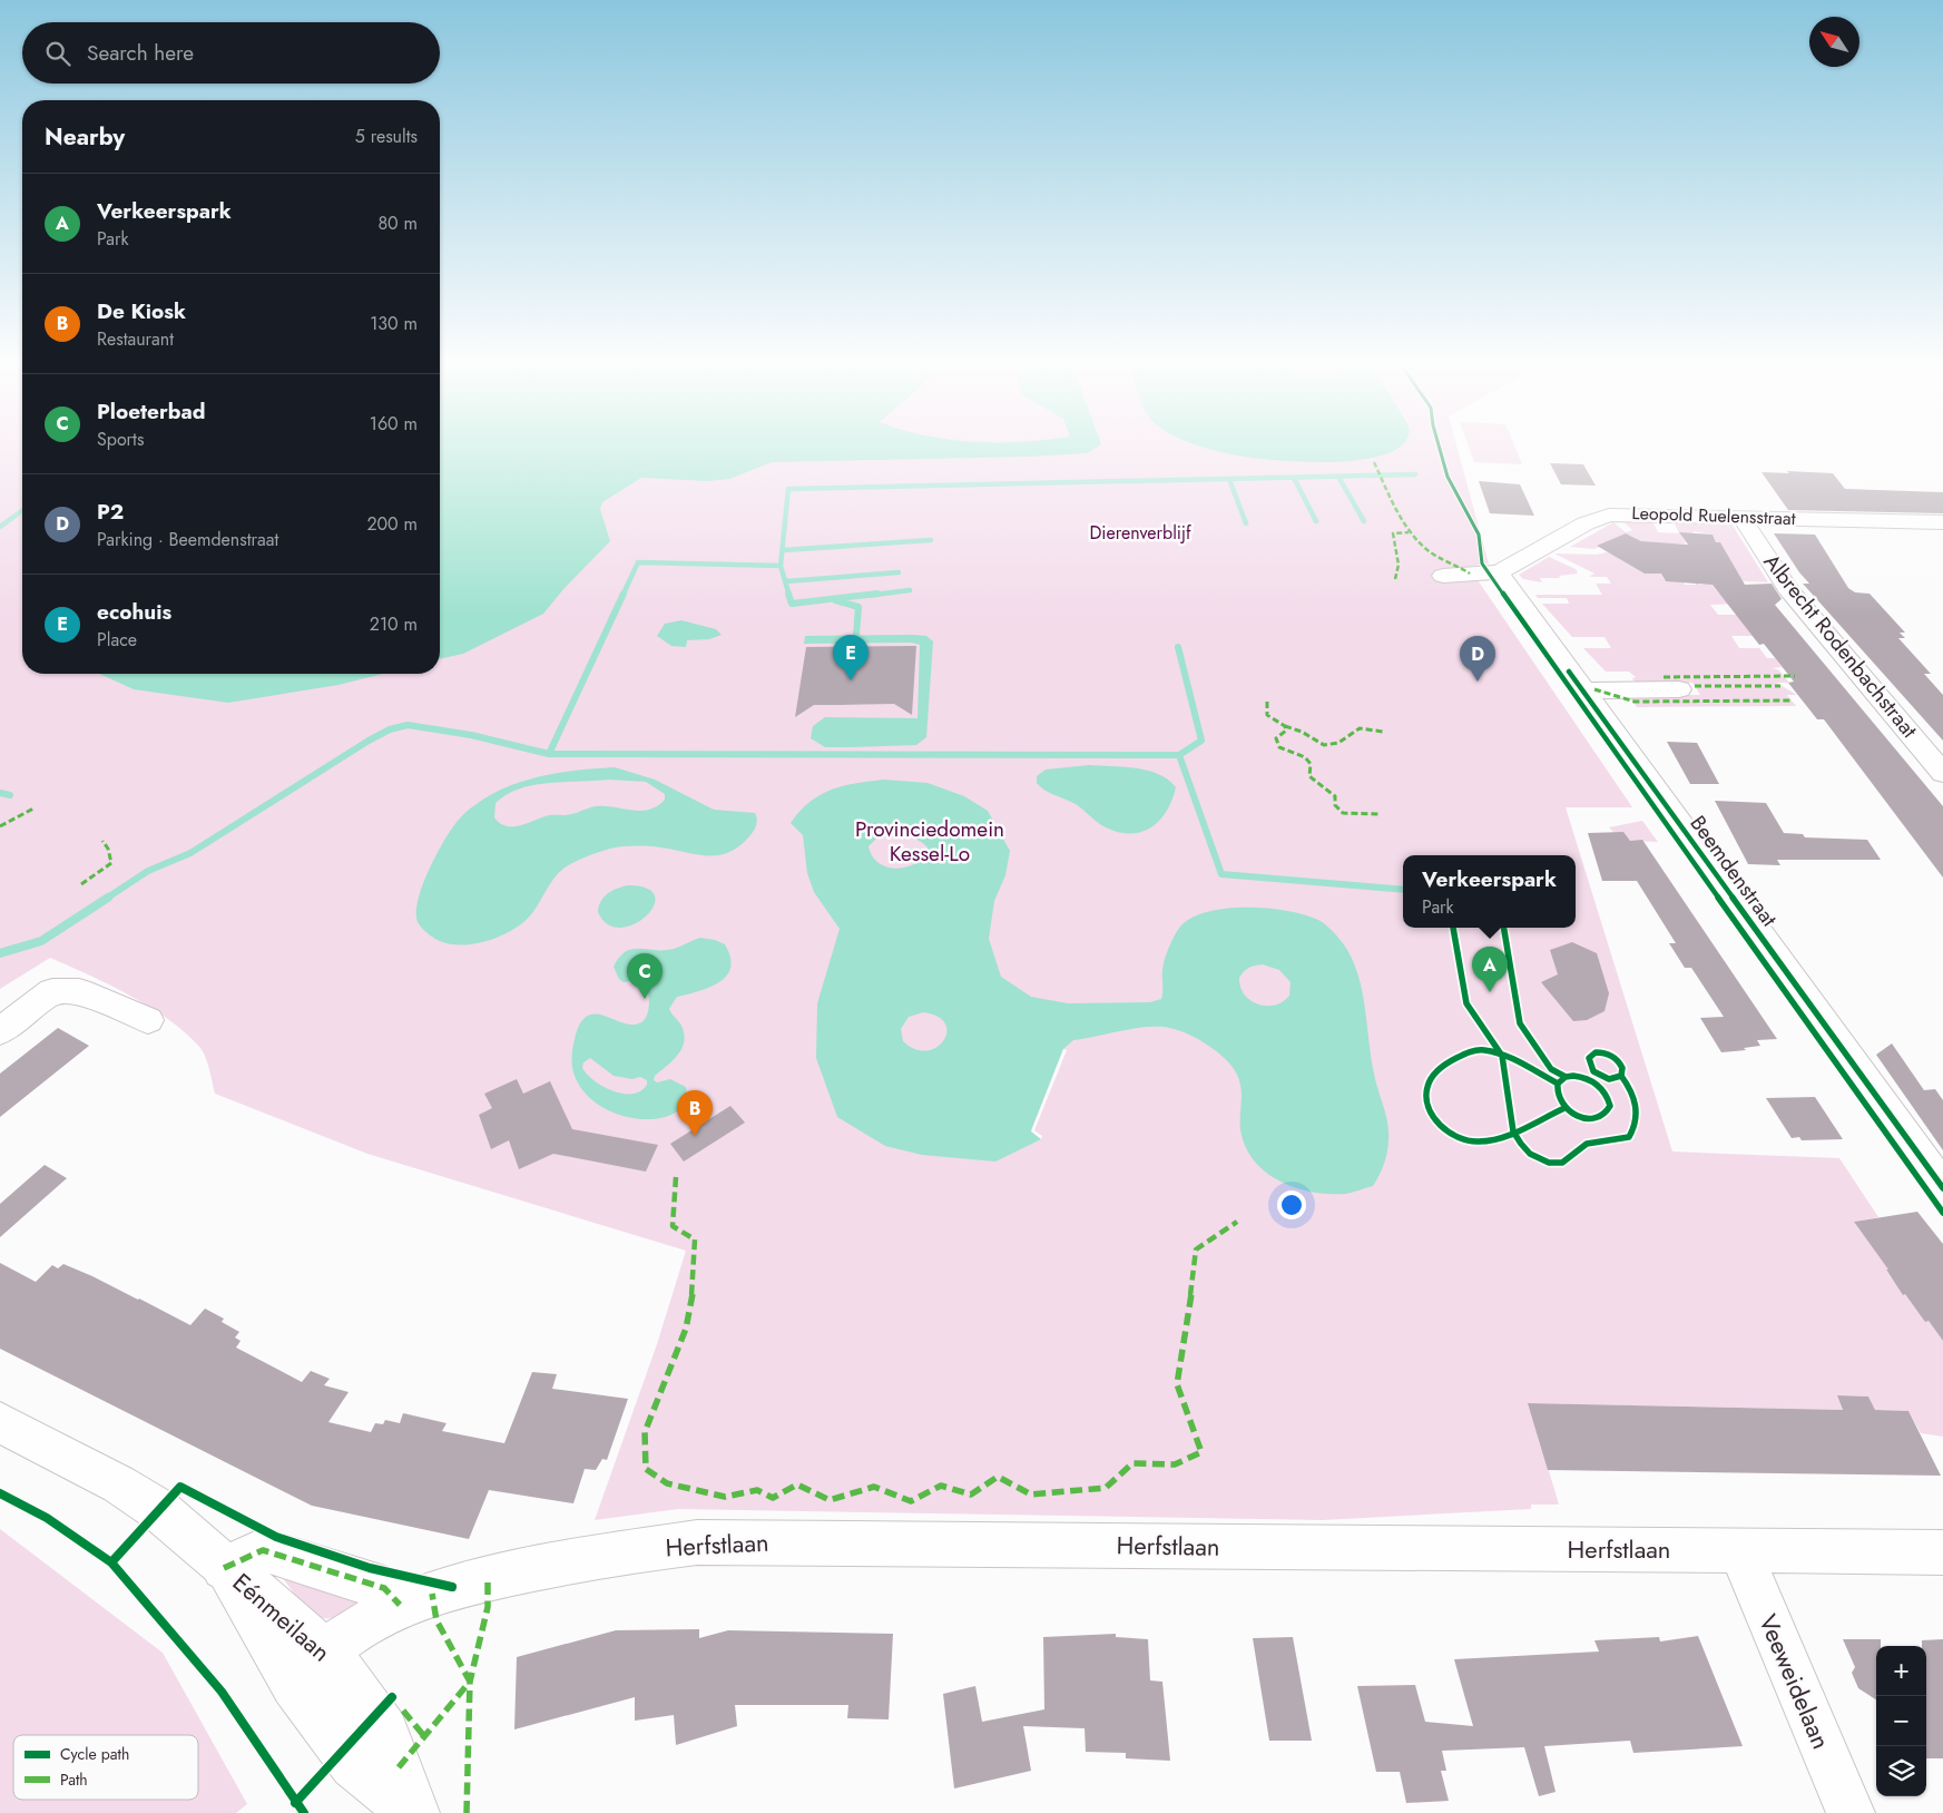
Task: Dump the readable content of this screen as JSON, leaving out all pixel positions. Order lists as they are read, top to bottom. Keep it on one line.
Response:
{"streets":{"street":["Leopold Ruelensstraat","Albrecht Rodenbachstraat","Beemdenstraat","Herfstlaan","Eénmeilaan","Veeweidelaan"]},"crossings":[["Leopold Ruelensstraat","Albrecht Rodenbachstraat"],["Leopold Ruelensstraat","Beemdenstraat"],["Herfstlaan","Eénmeilaan"],["Herfstlaan","Veeweidelaan"]],"parks":["Dierenverblijf","Provinciedomein Kessel-Lo"],"legend":["Cycle path","Path"],"north":"top left","page":{"search":"Search here","heading":["Nearby","5 results"],"list":[{"mark":"A","name":"Verkeerspark","note":"Park","value":"80 m"},{"mark":"B","name":"De Kiosk","note":"Restaurant","value":"130 m"},{"mark":"C","name":"Ploeterbad","note":"Sports","value":"160 m"},{"mark":"D","name":"P2","note":"Parking · Beemdenstraat","value":"200 m"},{"mark":"E","name":"ecohuis","note":"Place","value":"210 m"}],"pins":["E","D","A","C","B"],"popup":["Verkeerspark","Park"],"map_buttons":["+","−"]}}
